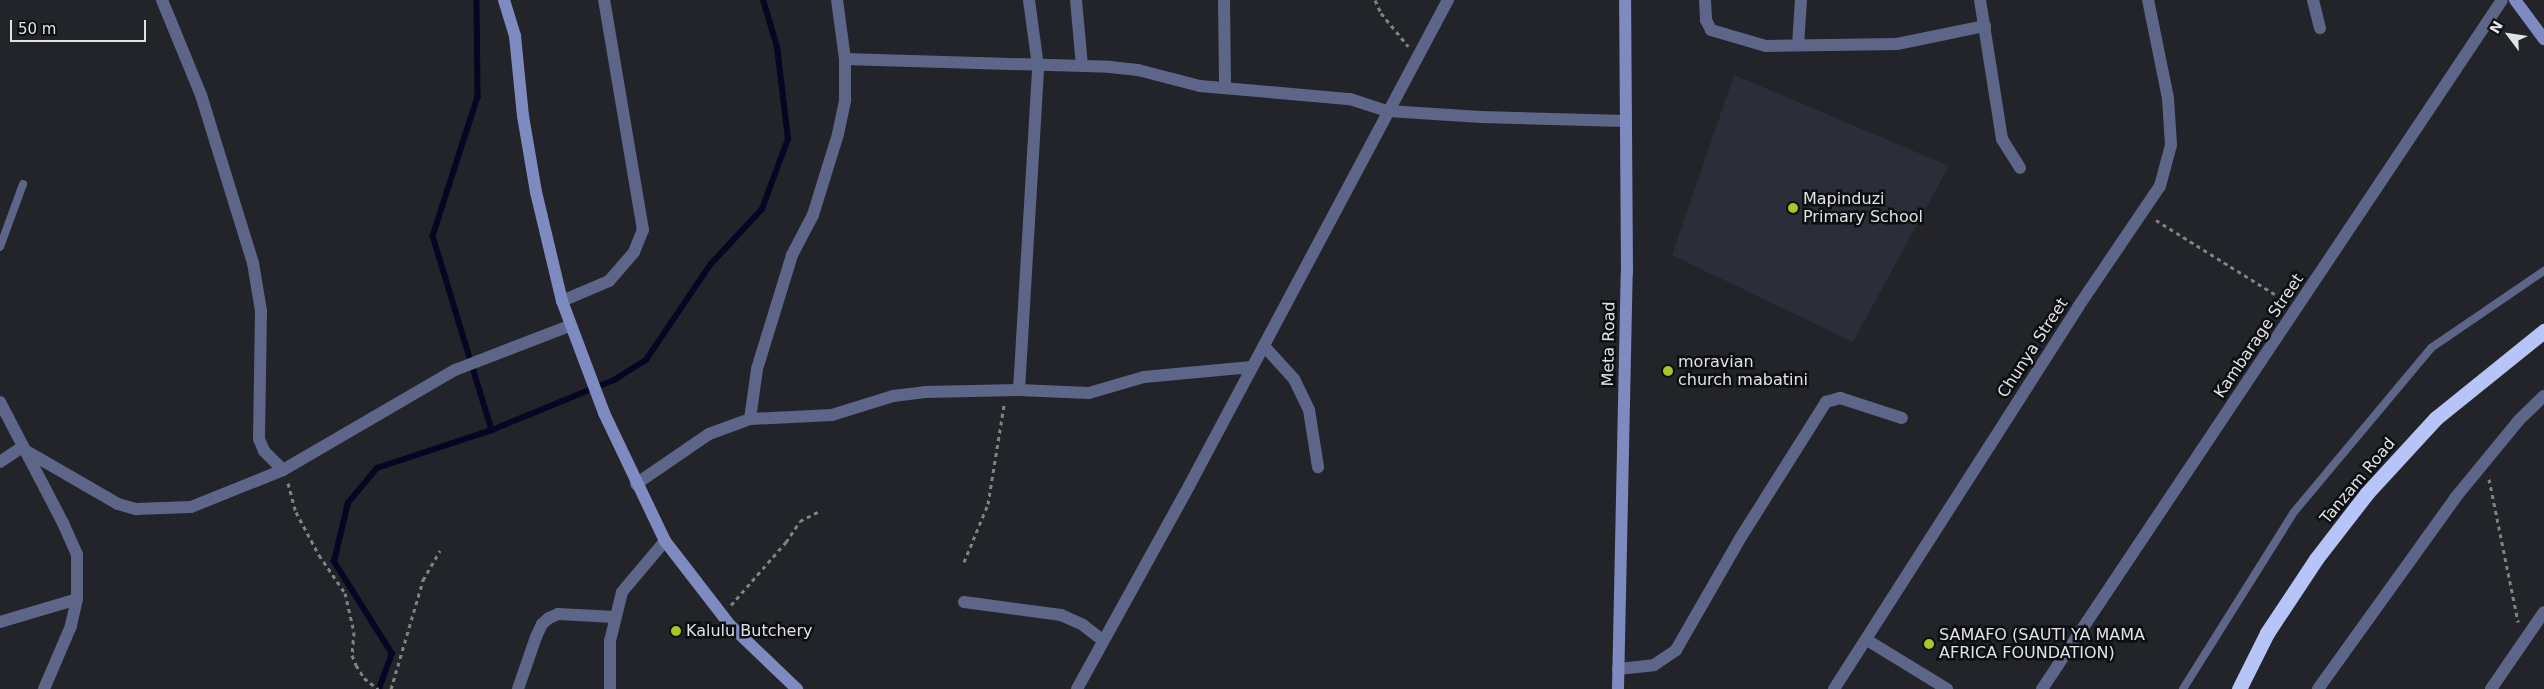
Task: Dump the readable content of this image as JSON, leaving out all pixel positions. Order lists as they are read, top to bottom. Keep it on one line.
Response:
{"streets":{"highway":["Tanzam Road"],"main road":["Meta Road"],"street":["Kambarage Street","Chunya Street"]},"places":["Mapinduzi Primary School","moravian church mabatini","Kalulu Butchery","SAMAFO (SAUTI YA MAMA AFRICA FOUNDATION)"],"scale_bar":"50 m","north":"top left"}
